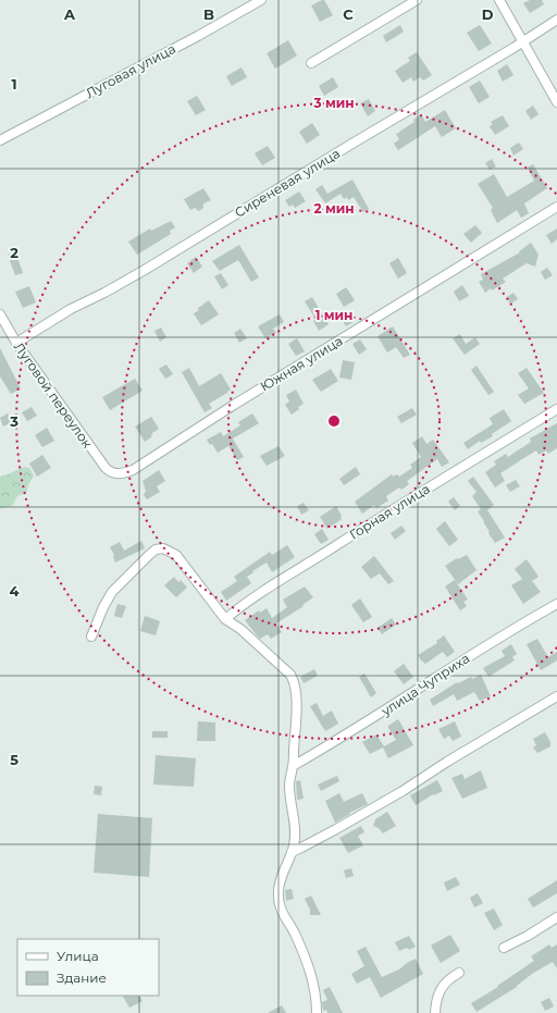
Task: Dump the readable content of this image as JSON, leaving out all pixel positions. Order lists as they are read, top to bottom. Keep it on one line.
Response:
{"streets":{"street":["Луговая улица","Сиреневая улица","Южная улица","Луговой переулок","Горная улица","улица Чуприха"]},"crossings":[["Сиреневая улица","Луговой переулок"],["Южная улица","Луговой переулок"]],"legend":["Улица","Здание"],"grid":{"columns":["A","B","C","D"],"rows":["1","2","3","4","5"]},"rings":["3 мин","2 мин","1 мин"]}
